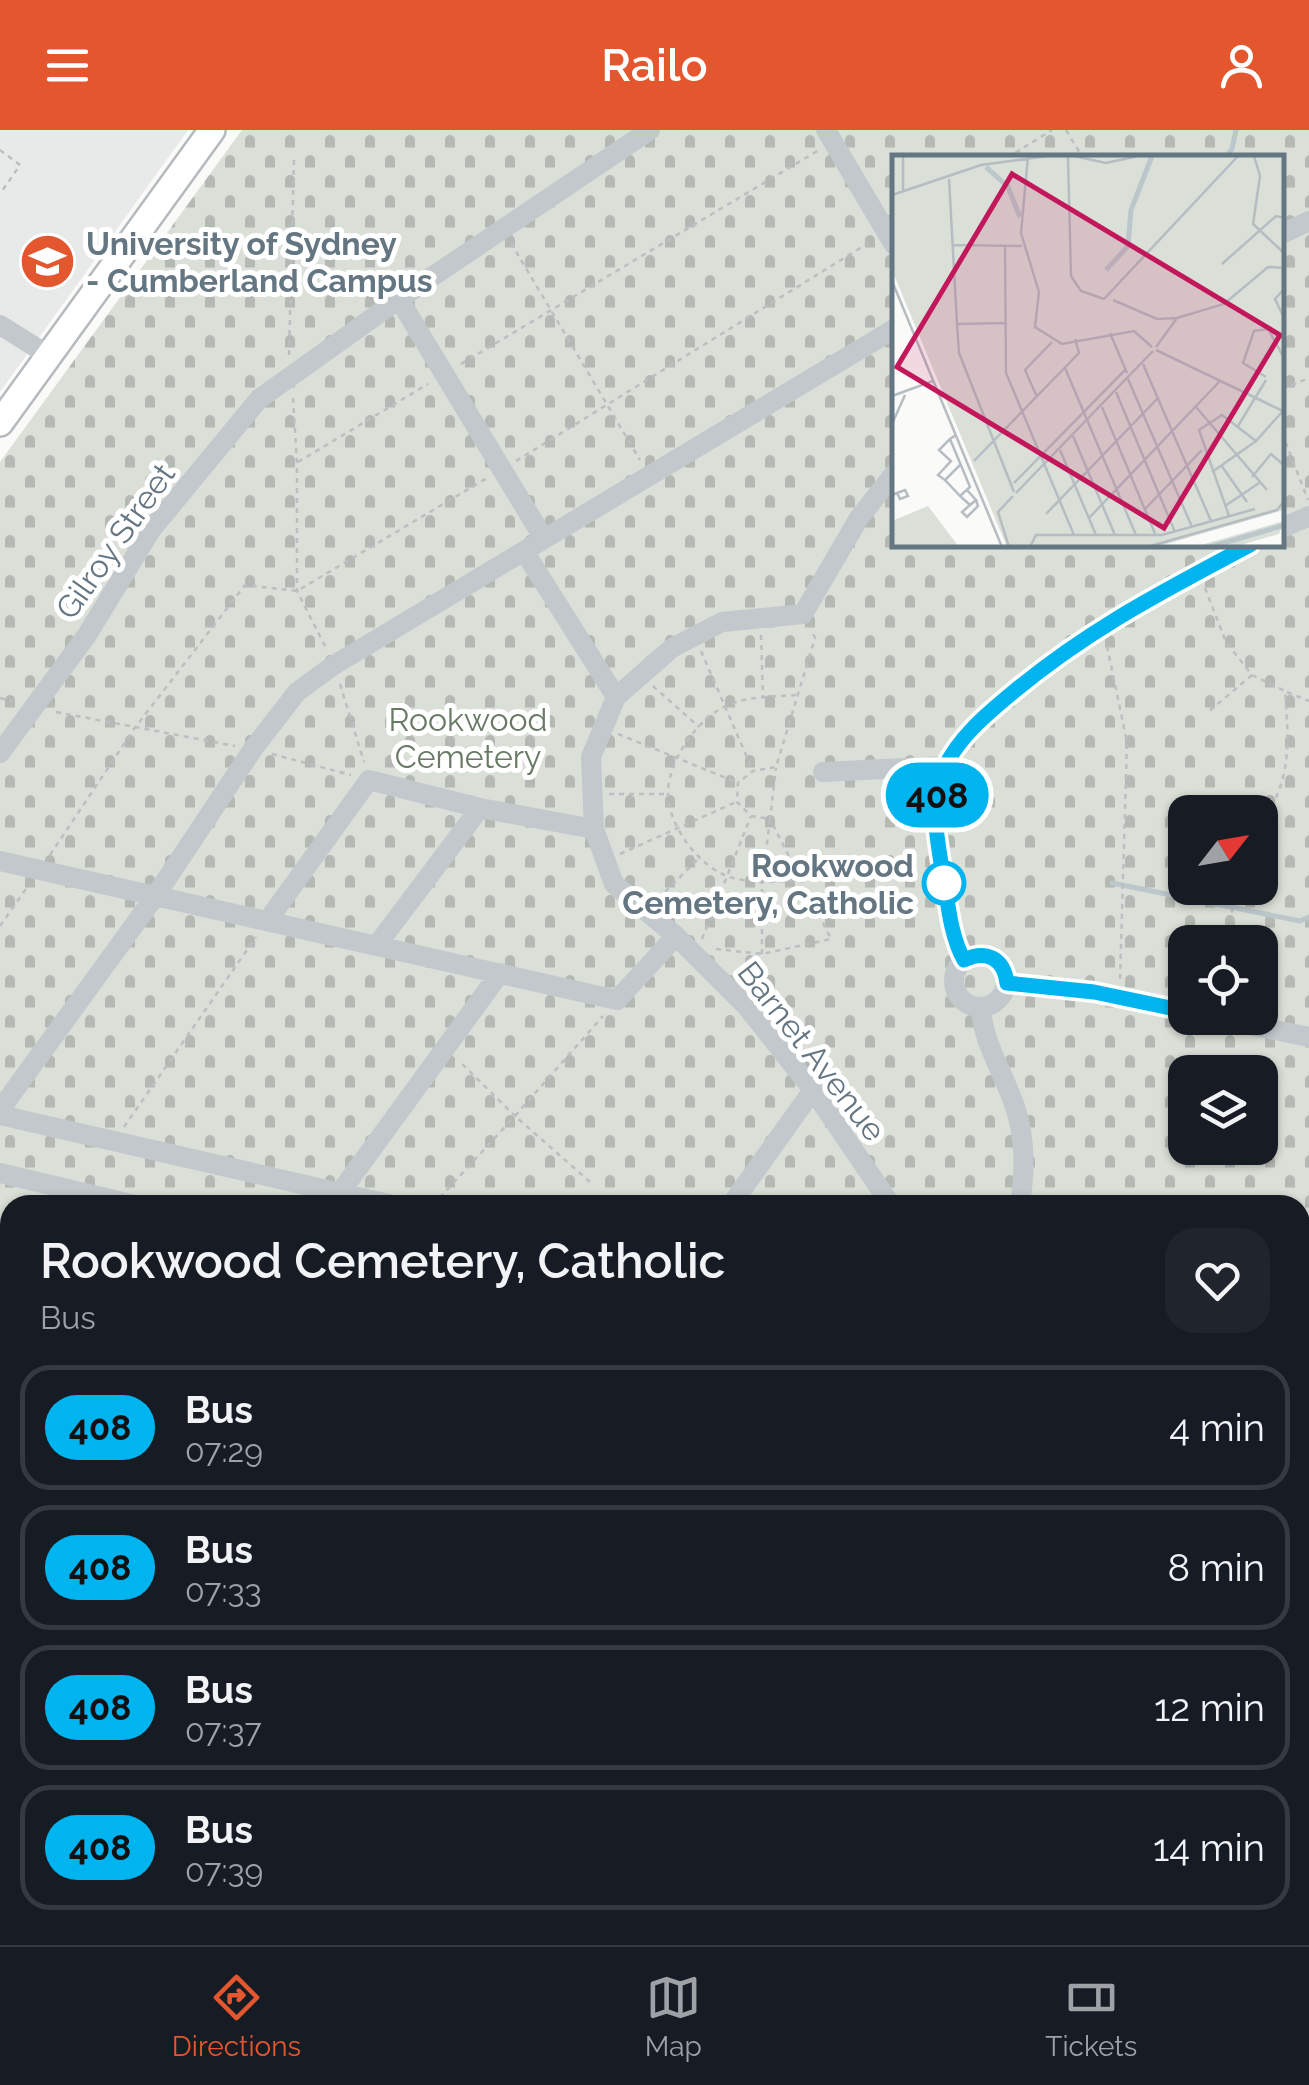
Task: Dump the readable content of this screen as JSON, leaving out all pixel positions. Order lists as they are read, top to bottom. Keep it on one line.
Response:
{"streets":{"street":["Gilroy Street","Barnet Avenue"]},"parks":["Rookwood Cemetery"],"places":{"school or university":["University of Sydney - Cumberland Campus"],"other":["Rookwood Cemetery, Catholic"]},"lines":["bus line 408"],"north":"top right","page":{"header":"Railo","on_map":"408","heading":["Rookwood Cemetery, Catholic","Bus"],"list":[{"mark":"408","name":"Bus","note":"07:29","value":"4 min"},{"mark":"408","name":"Bus","note":"07:33","value":"8 min"},{"mark":"408","name":"Bus","note":"07:37","value":"12 min"},{"mark":"408","name":"Bus","note":"07:39","value":"14 min"}],"tabs":["Directions","Map","Tickets"]}}
